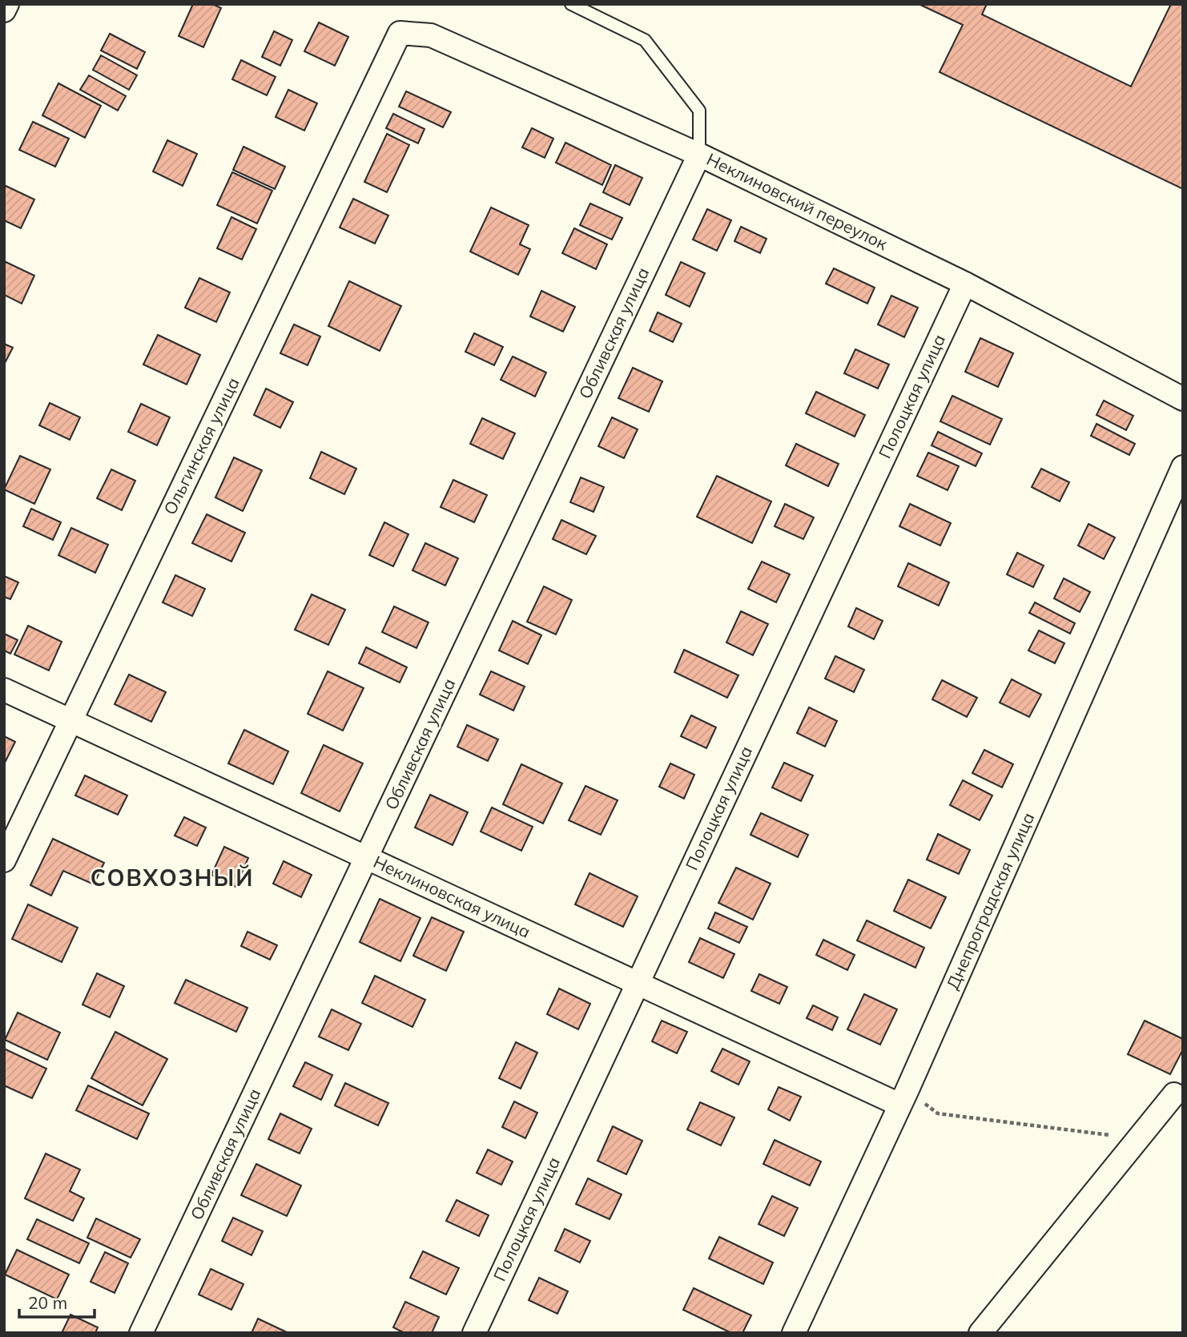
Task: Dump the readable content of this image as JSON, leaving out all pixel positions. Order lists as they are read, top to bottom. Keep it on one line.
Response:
{"streets":{"street":["Неклиновский переулок","Обливская улица","Полоцкая улица","Ольгинская улица","Неклиновская улица","Днепроградская улица"]},"crossings":[["Неклиновский переулок","Обливская улица"],["Неклиновский переулок","Полоцкая улица"],["Неклиновский переулок","Ольгинская улица"],["Обливская улица","Неклиновская улица"],["Полоцкая улица","Неклиновская улица"],["Ольгинская улица","Неклиновская улица"],["Неклиновская улица","Днепроградская улица"]],"districts":["СОВХОЗНЫЙ"],"scale_bar":"20 m"}
